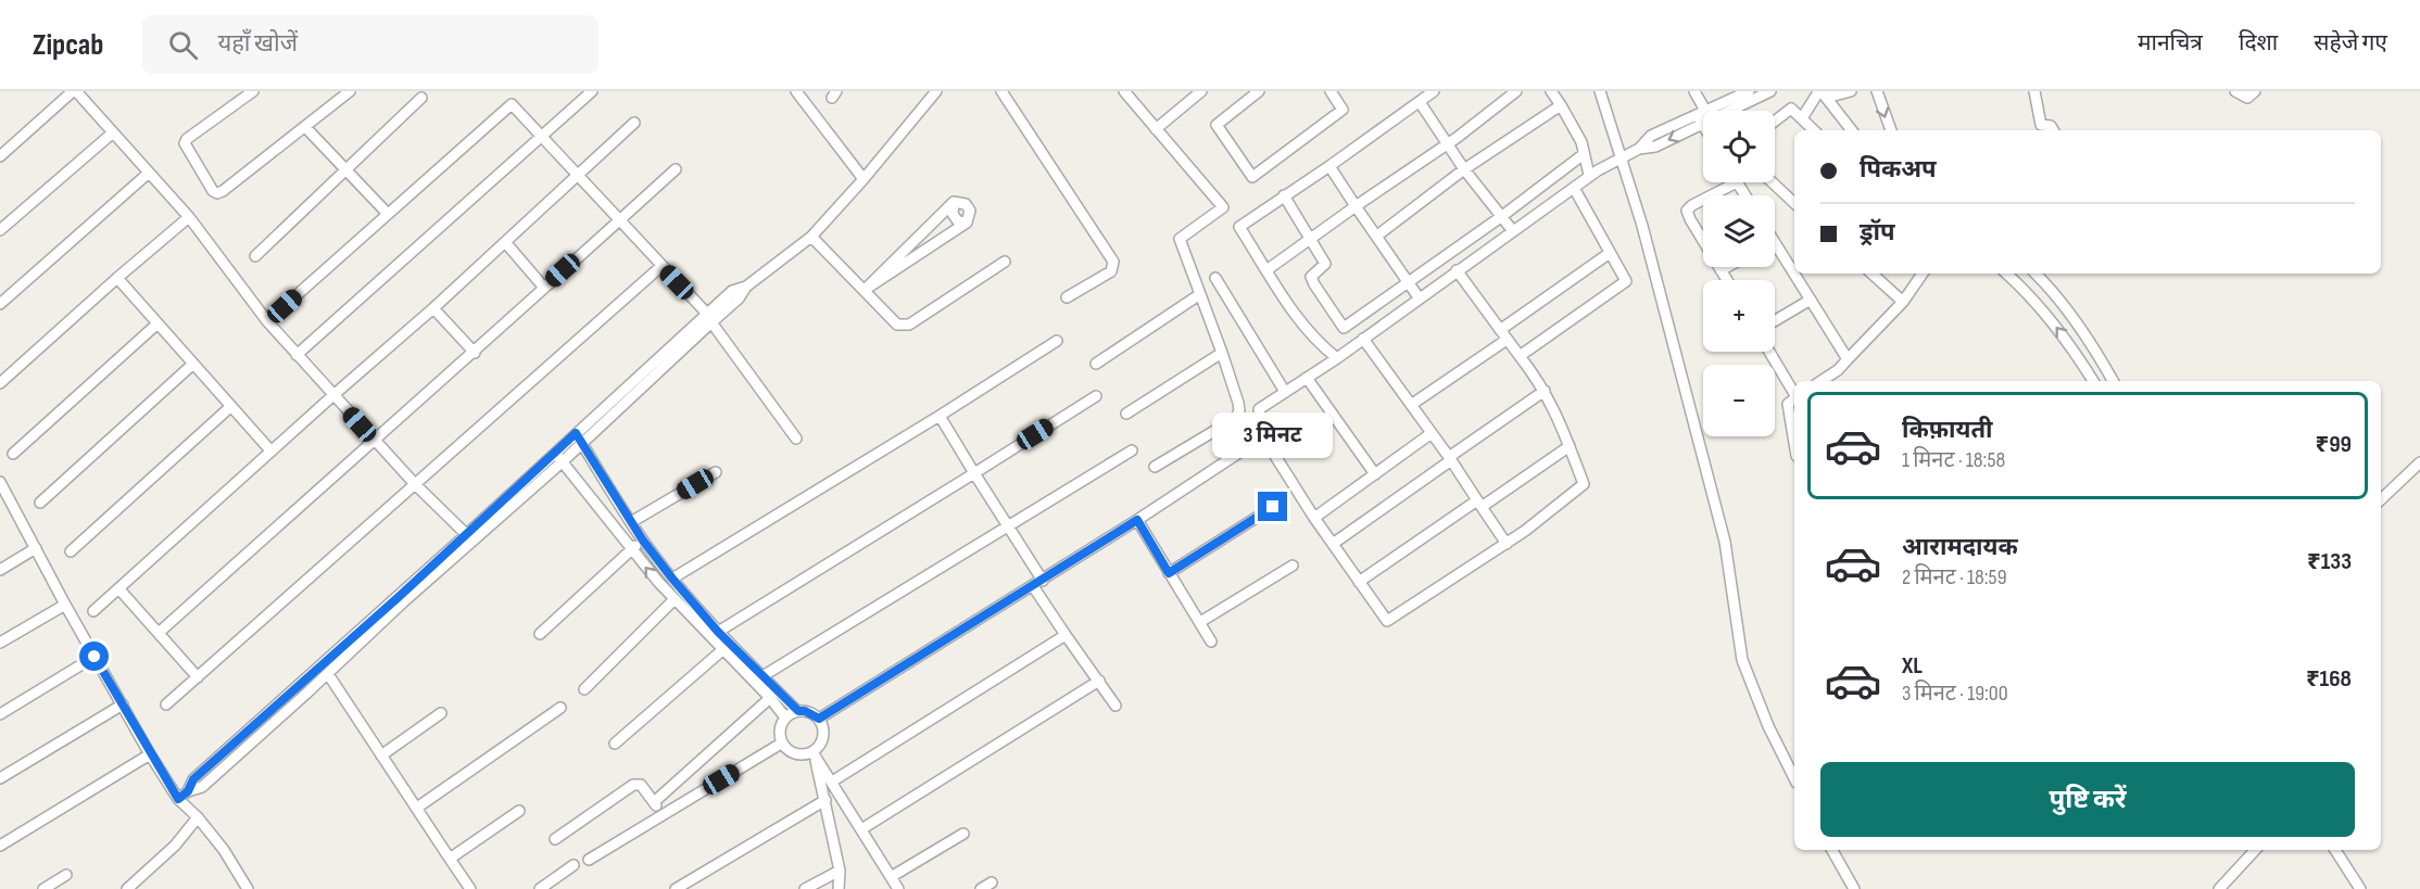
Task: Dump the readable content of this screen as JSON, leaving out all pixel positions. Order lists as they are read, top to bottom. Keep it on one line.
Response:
{"page":{"header":"Zipcab","search":"यहाँ खोजें","nav":["मानचित्र","दिशा","सहेजे गए"],"map_buttons":["+","−"],"banner":["पिकअप","ड्रॉप"],"list":[{"name":"किफ़ायती","note":"1 मिनट · 18:58","value":"₹99"},{"name":"आरामदायक","note":"2 मिनट · 18:59","value":"₹133"},{"name":"XL","note":"3 मिनट · 19:00","value":"₹168"}],"bubble":"3 मिनट","buttons":"पुष्टि करें"}}
